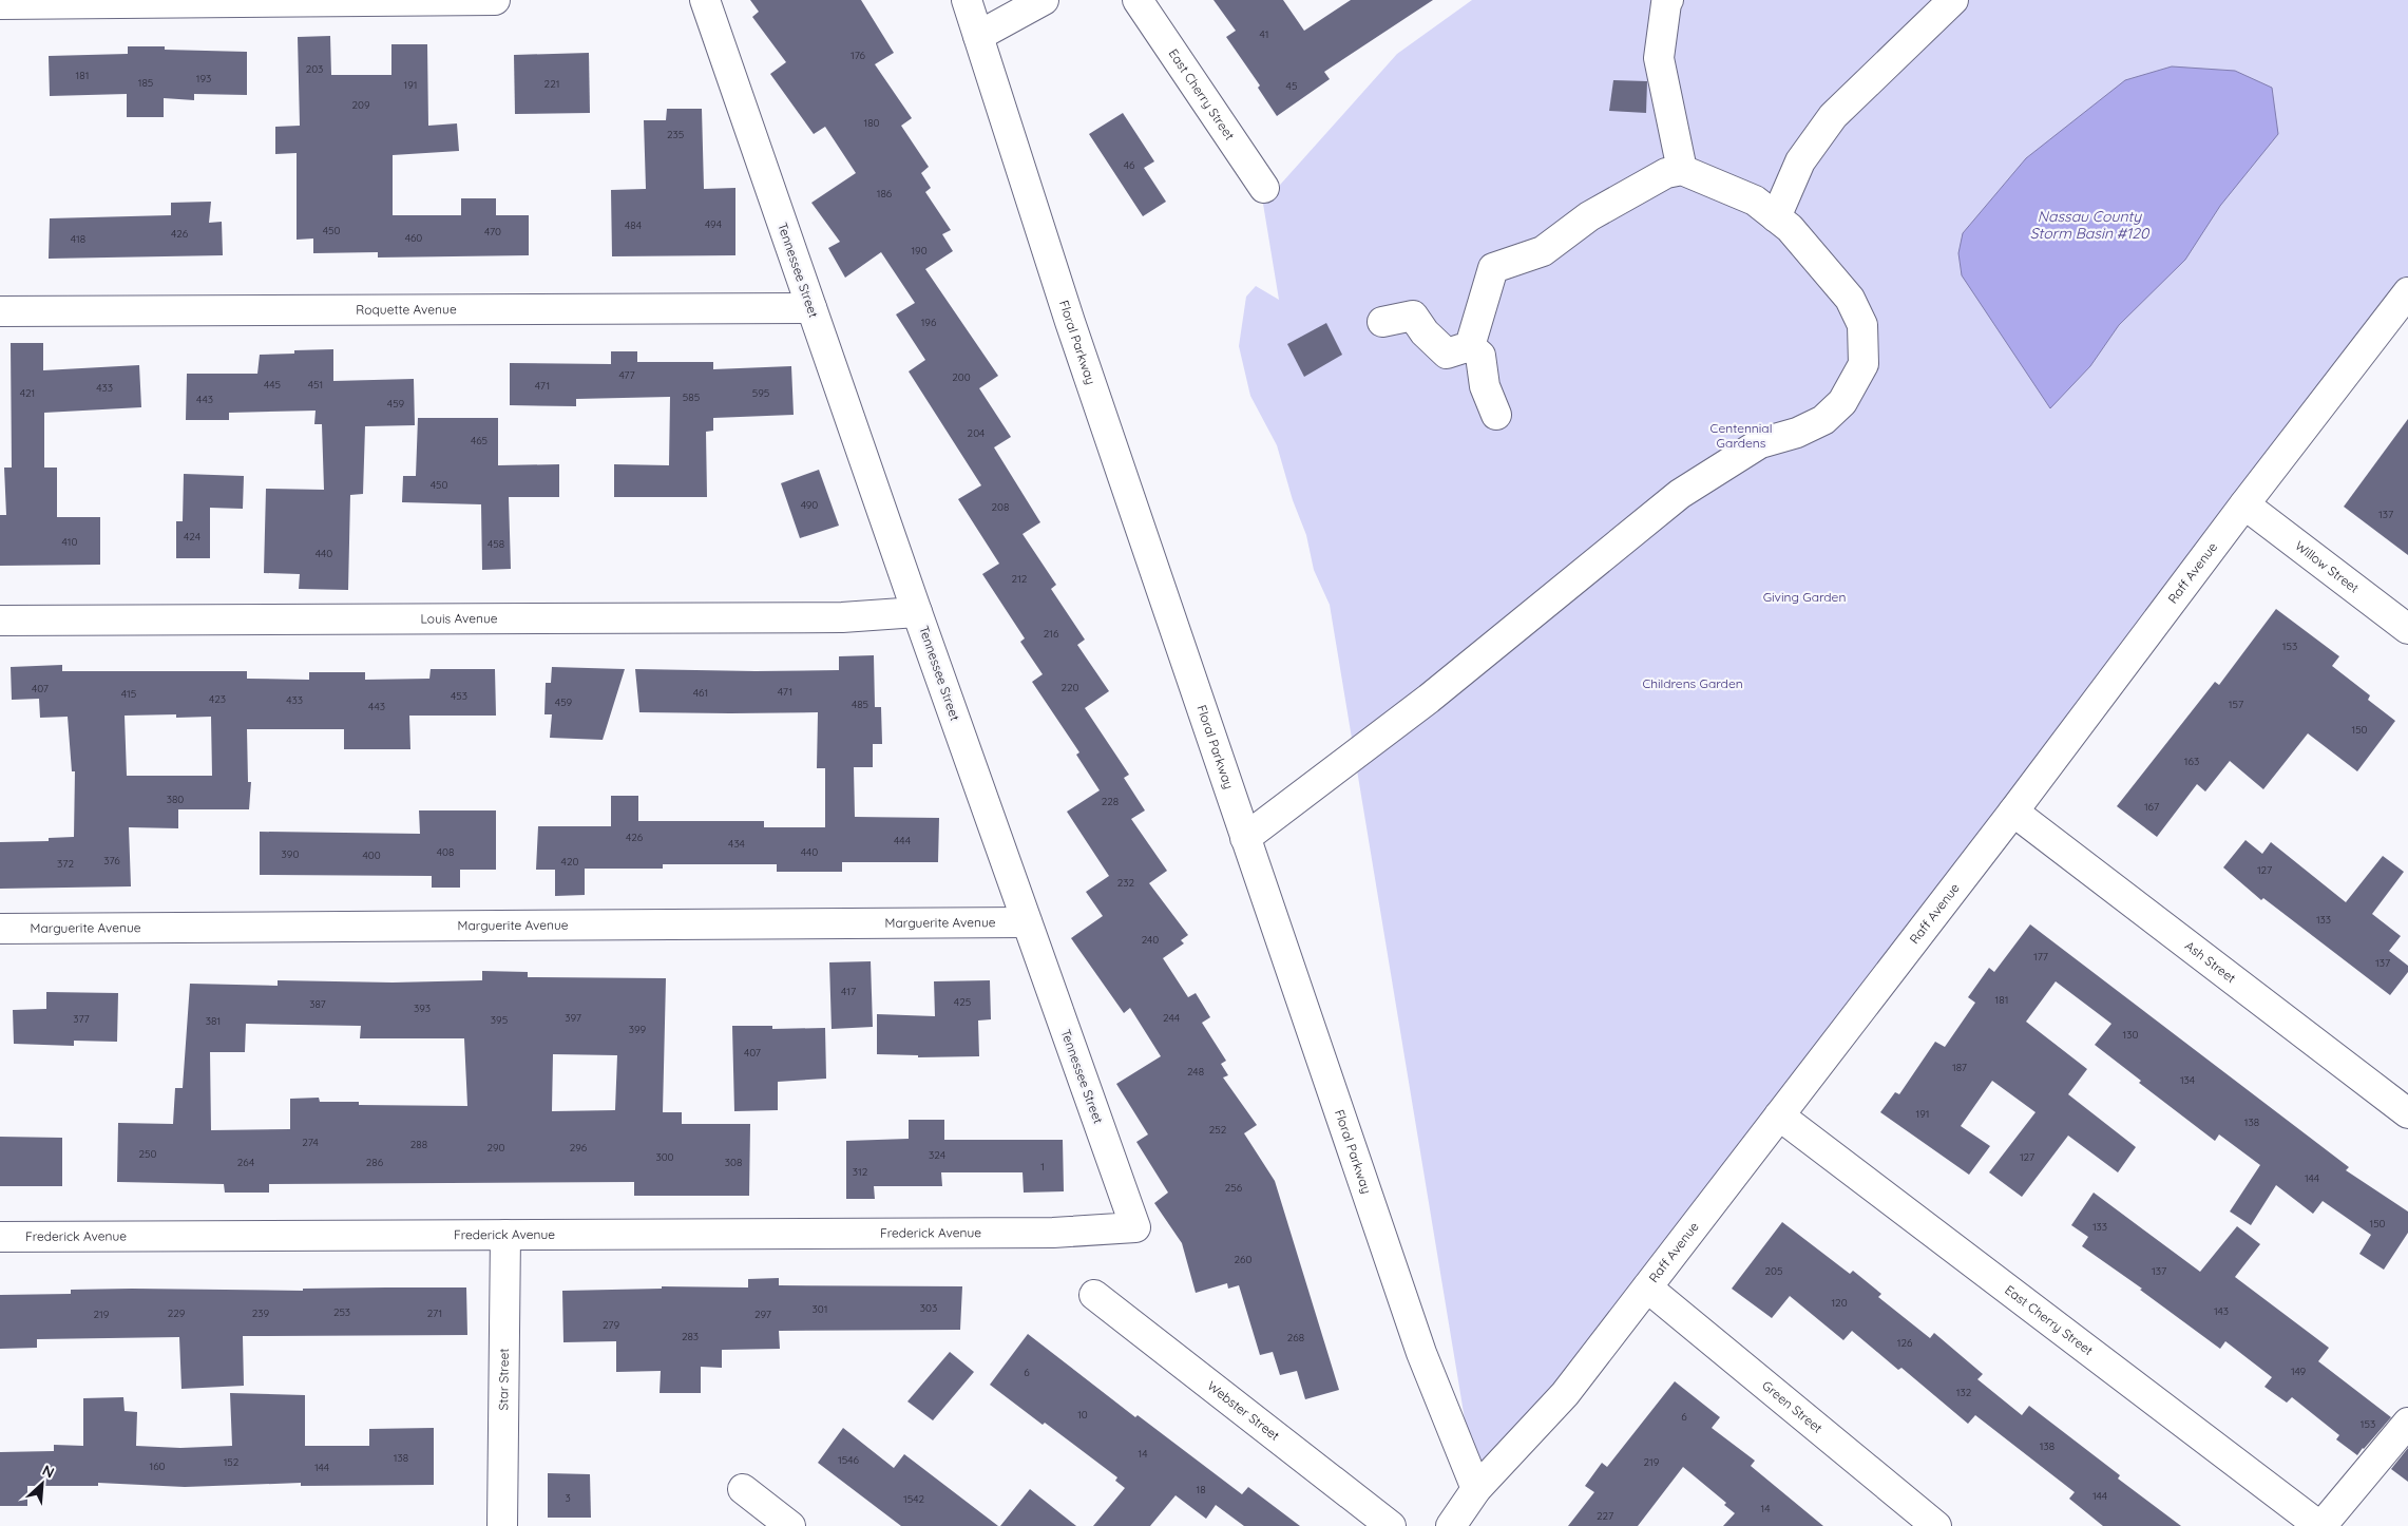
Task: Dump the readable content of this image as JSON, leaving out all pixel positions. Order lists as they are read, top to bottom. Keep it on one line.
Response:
{"streets":{"street":["East Cherry Street","Tennessee Street","Roquette Avenue","Floral Parkway","Willow Street","Raff Avenue","Louis Avenue","Marguerite Avenue","Ash Street","Frederick Avenue","Star Street","Green Street","Webster Street"]},"crossings":[["East Cherry Street","Raff Avenue"],["Tennessee Street","Roquette Avenue"],["Tennessee Street","Louis Avenue"],["Tennessee Street","Marguerite Avenue"],["Tennessee Street","Frederick Avenue"],["Floral Parkway","Raff Avenue"],["Willow Street","Raff Avenue"],["Raff Avenue","Ash Street"],["Raff Avenue","Green Street"],["Frederick Avenue","Star Street"]],"water":["Nassau County Storm Basin #120"],"parks":["Centennial Gardens","Giving Garden","Childrens Garden"],"house_numbers":["41","176","203","181","193","185","221","191","45","209","180","235","46","186","494","484","450","470","426","460","418","190","196","477","200","445","451","471","433","421","595","585","443","459","204","465","450","490","208","137","424","410","458","440","212","216","153","220","407","471","461","415","453","423","433","459","485","157","443","150","163","380","228","167","426","444","434","408","440","390","400","376","420","372","127","232","133","240","177","137","417","181","425","387","393","397","244","377","395","381","399","130","407","187","248","134","191","138","252","274","288","290","296","250","324","300","127","264","286","308","1","312","144","256","150","133","260","205","137","120","303","301","143","253","229","239","271","219","297","279","283","268","126","149","6","132","10","6","153","138","14","138","1546","152","219","160","144","18","144","3","1542","14","227"],"north":"top right"}
